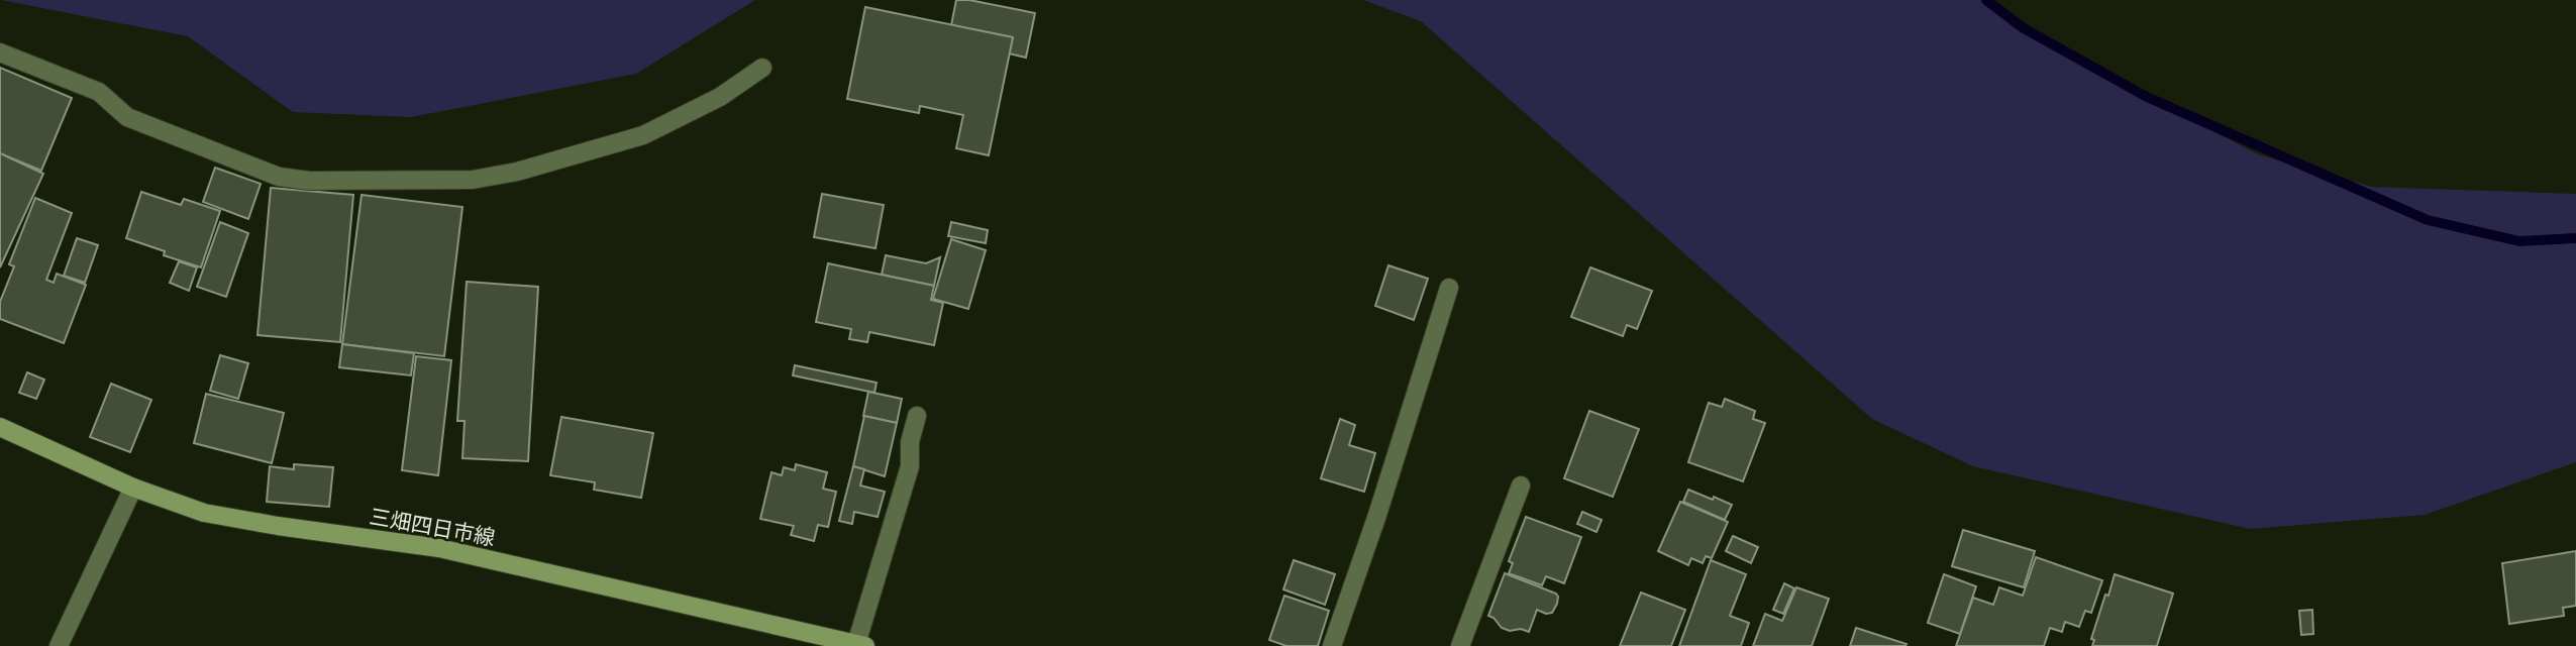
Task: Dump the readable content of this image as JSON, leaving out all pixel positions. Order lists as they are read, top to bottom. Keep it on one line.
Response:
{"streets":{"main road":["三畑四日市線"]}}
